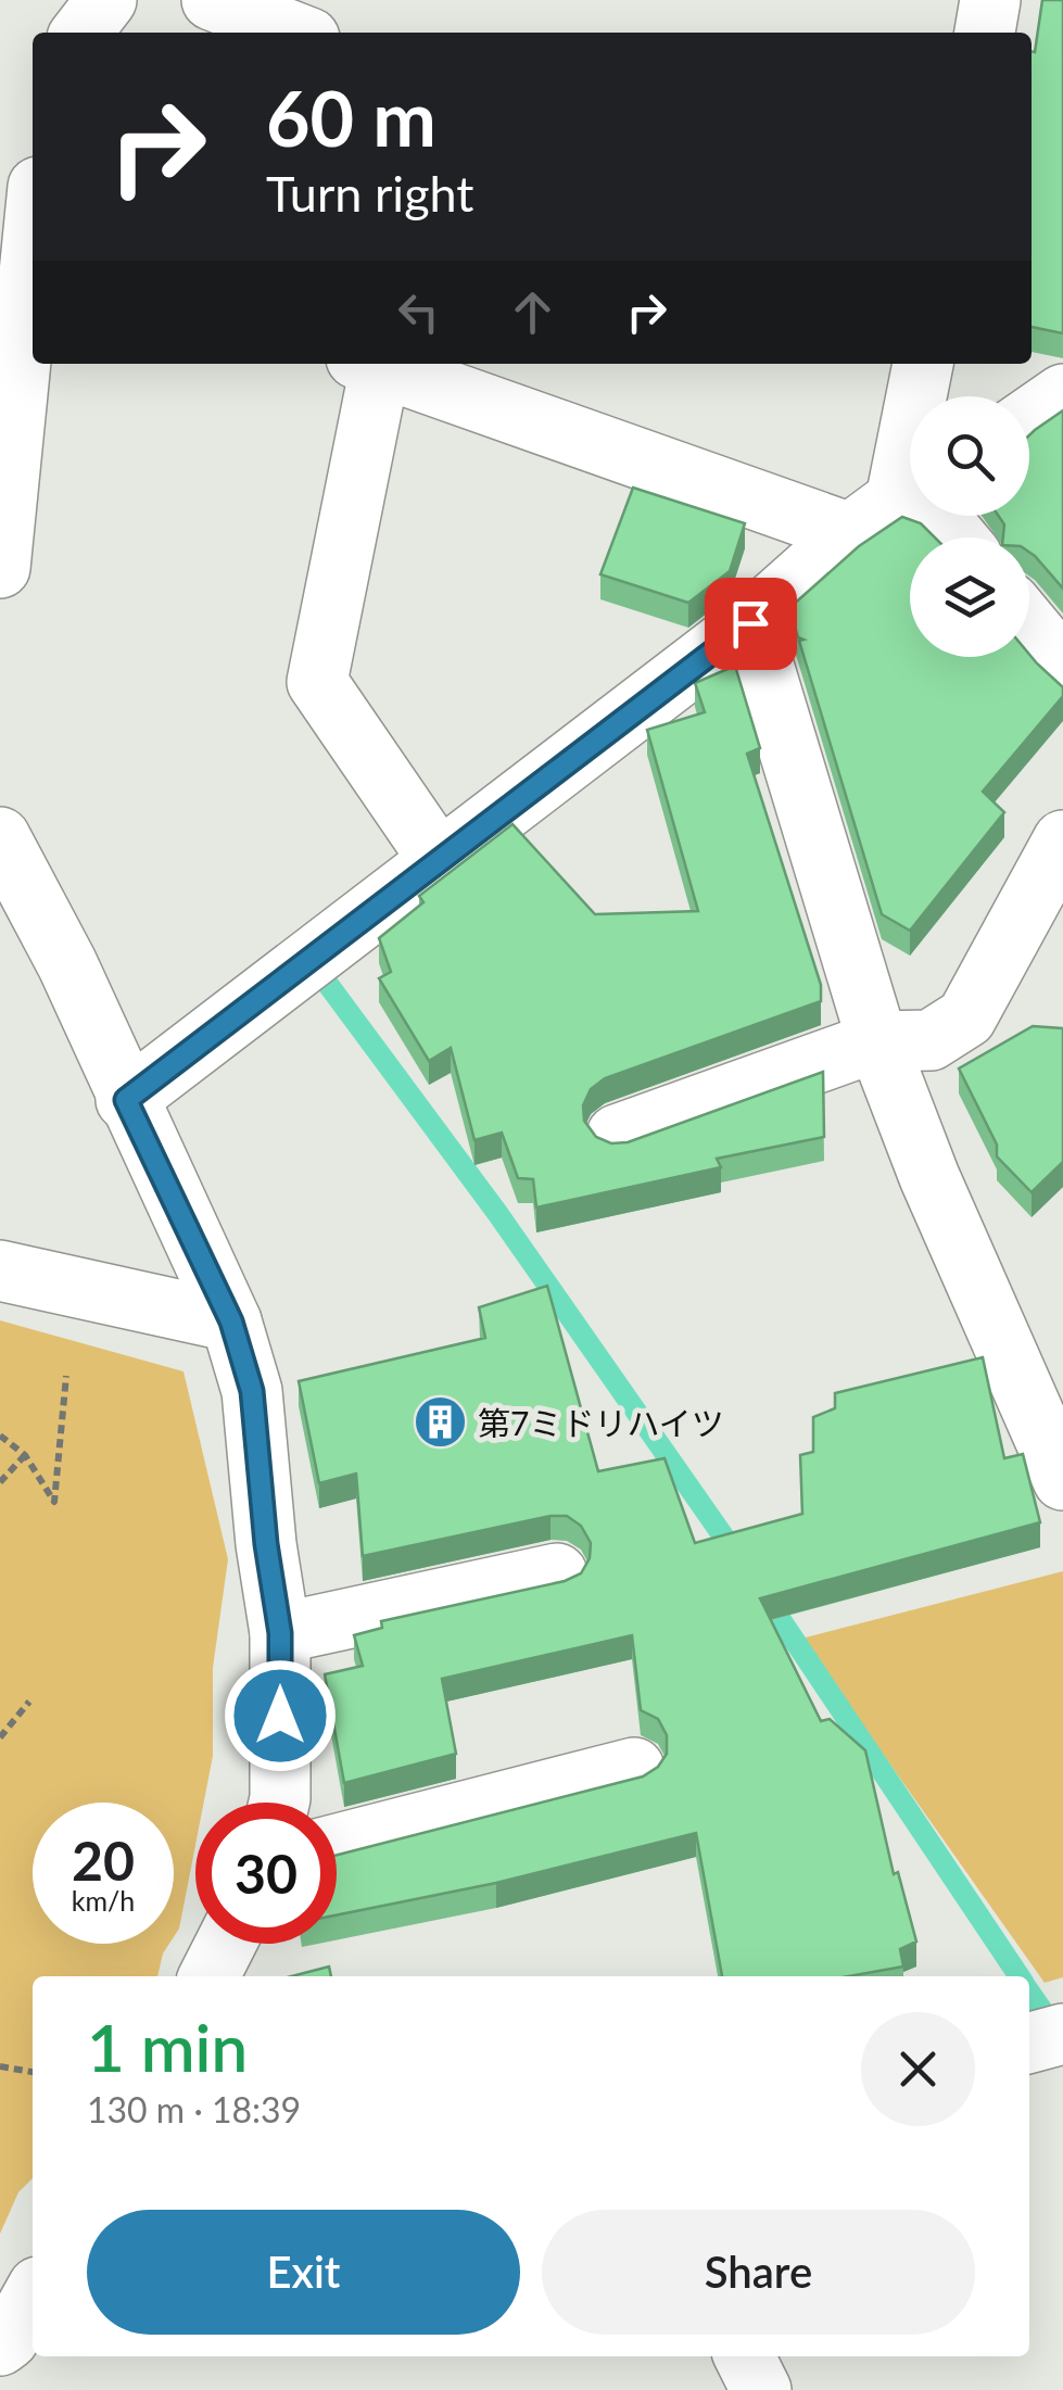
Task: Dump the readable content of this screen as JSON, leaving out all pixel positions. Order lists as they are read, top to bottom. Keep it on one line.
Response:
{"places":{"building":["第7ミドリハイツ"]},"page":{"turn":["60 m","Turn right"],"speed":"20 km/h","limit":"30","heading":["1 min","130 m · 18:39"],"buttons":["Exit","Share"]}}
